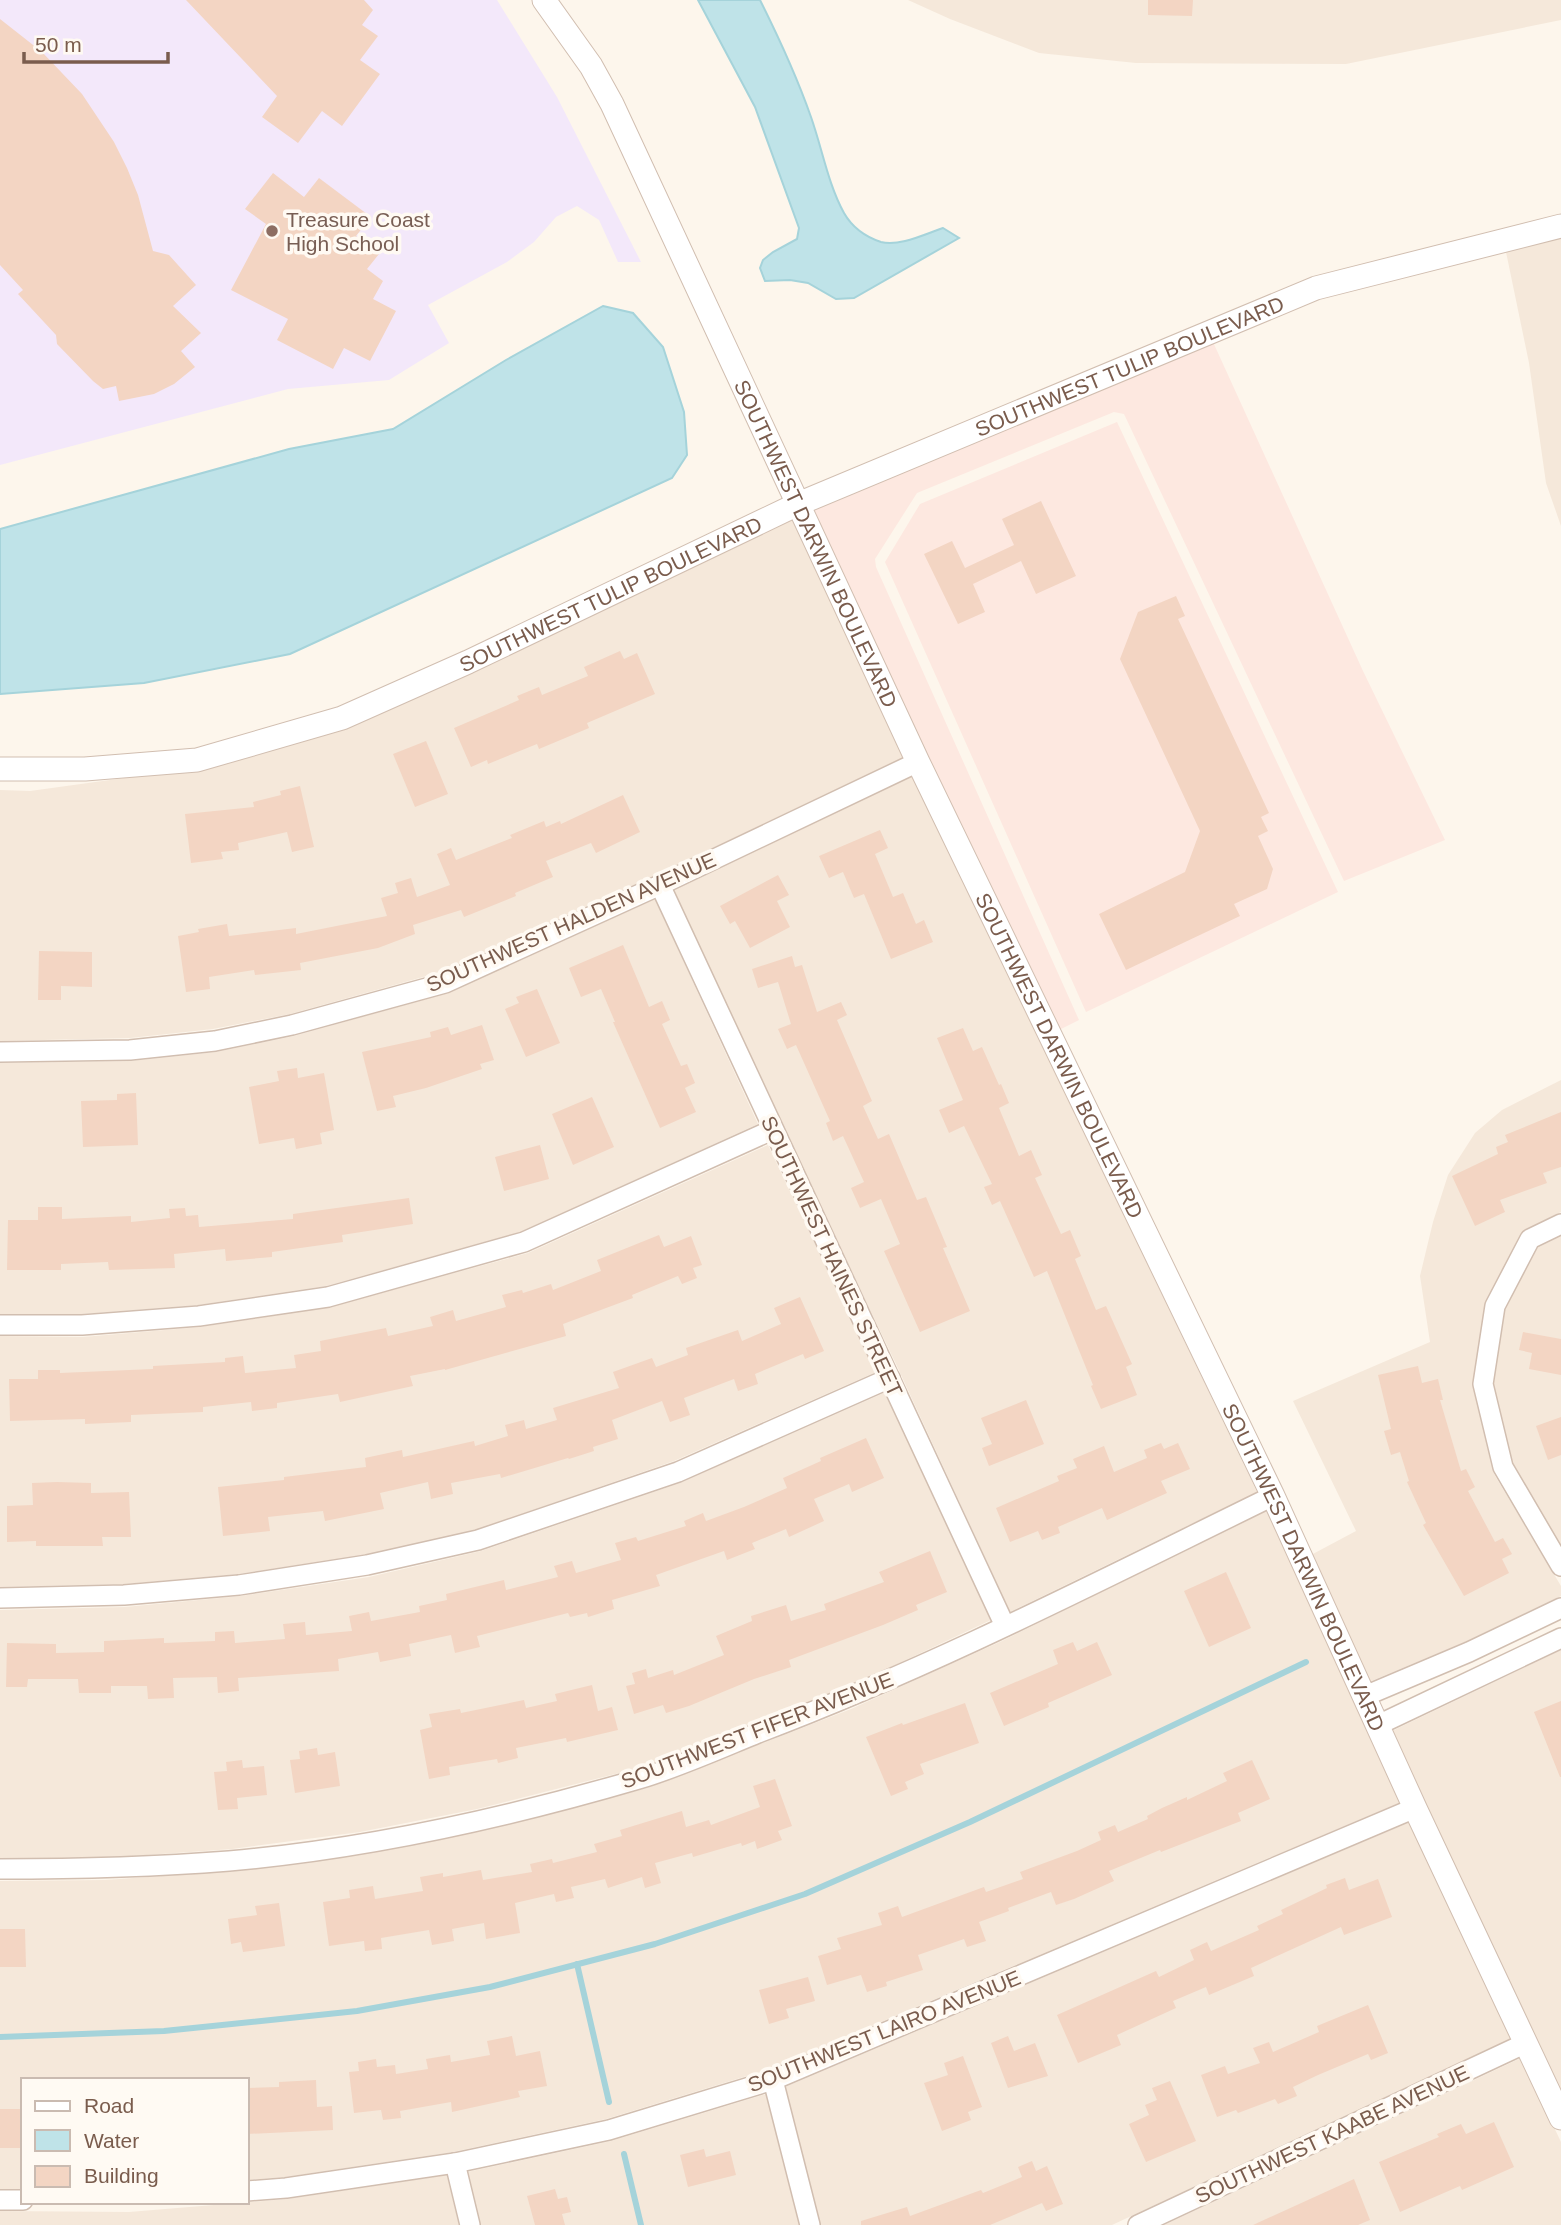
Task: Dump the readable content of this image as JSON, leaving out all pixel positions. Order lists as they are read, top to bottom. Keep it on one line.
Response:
{"streets":{"street":["SOUTHWEST TULIP BOULEVARD","SOUTHWEST DARWIN BOULEVARD","SOUTHWEST HALDEN AVENUE","SOUTHWEST HAINES STREET","SOUTHWEST FIFER AVENUE","SOUTHWEST LAIRO AVENUE","SOUTHWEST KAABE AVENUE"]},"crossings":[["SOUTHWEST TULIP BOULEVARD","SOUTHWEST DARWIN BOULEVARD"],["SOUTHWEST DARWIN BOULEVARD","SOUTHWEST HALDEN AVENUE"],["SOUTHWEST DARWIN BOULEVARD","SOUTHWEST FIFER AVENUE"],["SOUTHWEST DARWIN BOULEVARD","SOUTHWEST LAIRO AVENUE"],["SOUTHWEST DARWIN BOULEVARD","SOUTHWEST KAABE AVENUE"],["SOUTHWEST HALDEN AVENUE","SOUTHWEST HAINES STREET"],["SOUTHWEST HAINES STREET","SOUTHWEST FIFER AVENUE"]],"places":["Treasure Coast High School"],"legend":["Road","Water","Building"],"scale_bar":"50 m"}
